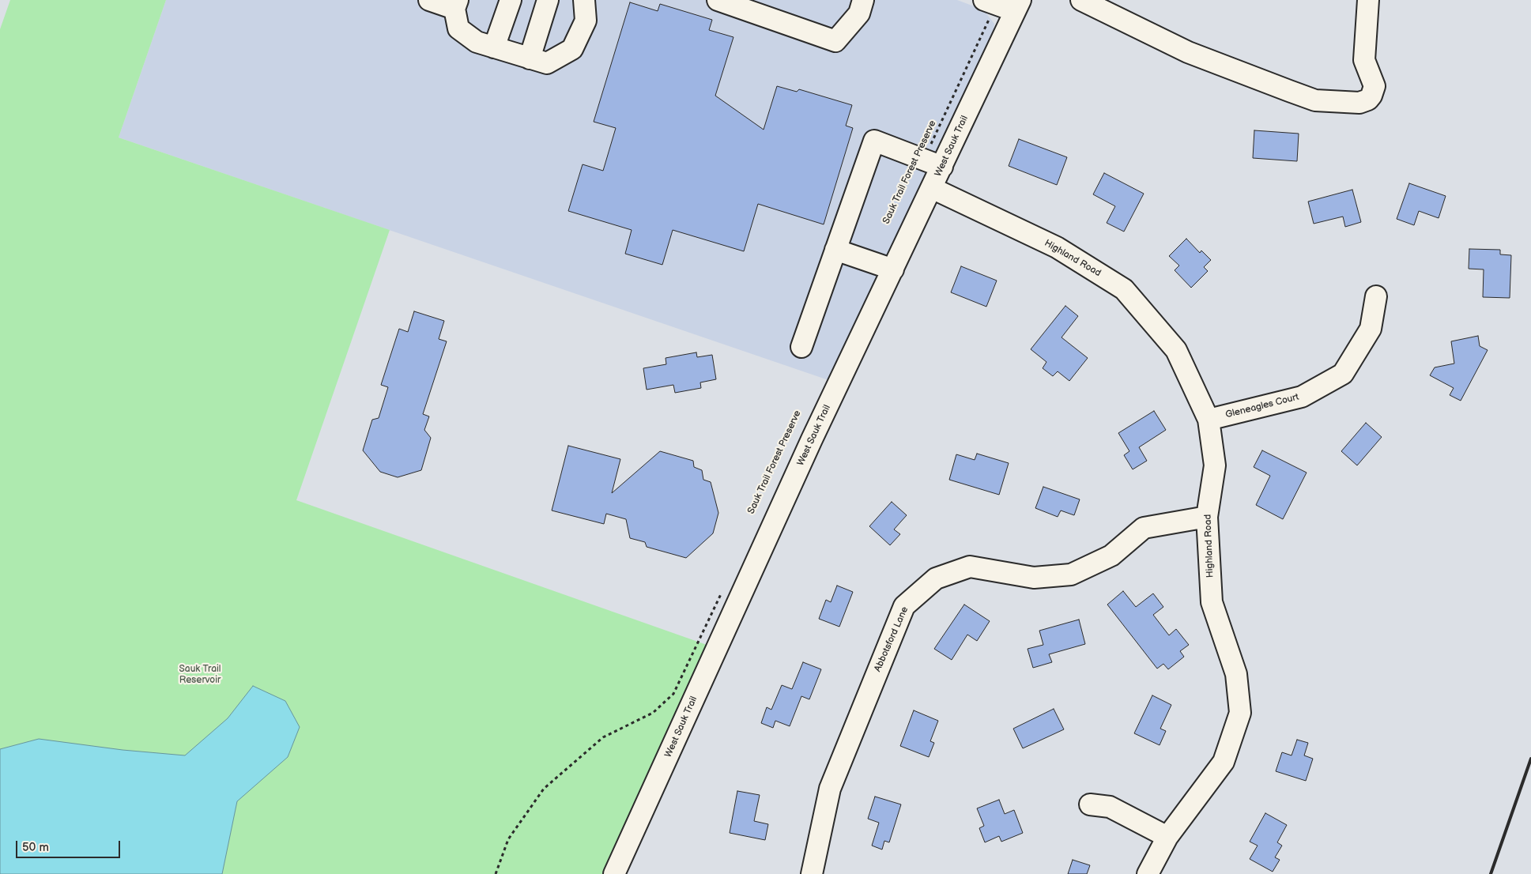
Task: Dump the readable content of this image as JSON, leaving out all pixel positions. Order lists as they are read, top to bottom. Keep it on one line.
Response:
{"streets":{"street":["West Sauk Trail","Highland Road","Gleneagles Court","Abbotsford Lane"],"path":["Sauk Trail Forest Preserve"]},"crossings":[["West Sauk Trail","Sauk Trail Forest Preserve"],["West Sauk Trail","Highland Road"],["Highland Road","Gleneagles Court"],["Highland Road","Abbotsford Lane"]],"parks":["Sauk Trail Reservoir"],"scale_bar":"50 m"}
